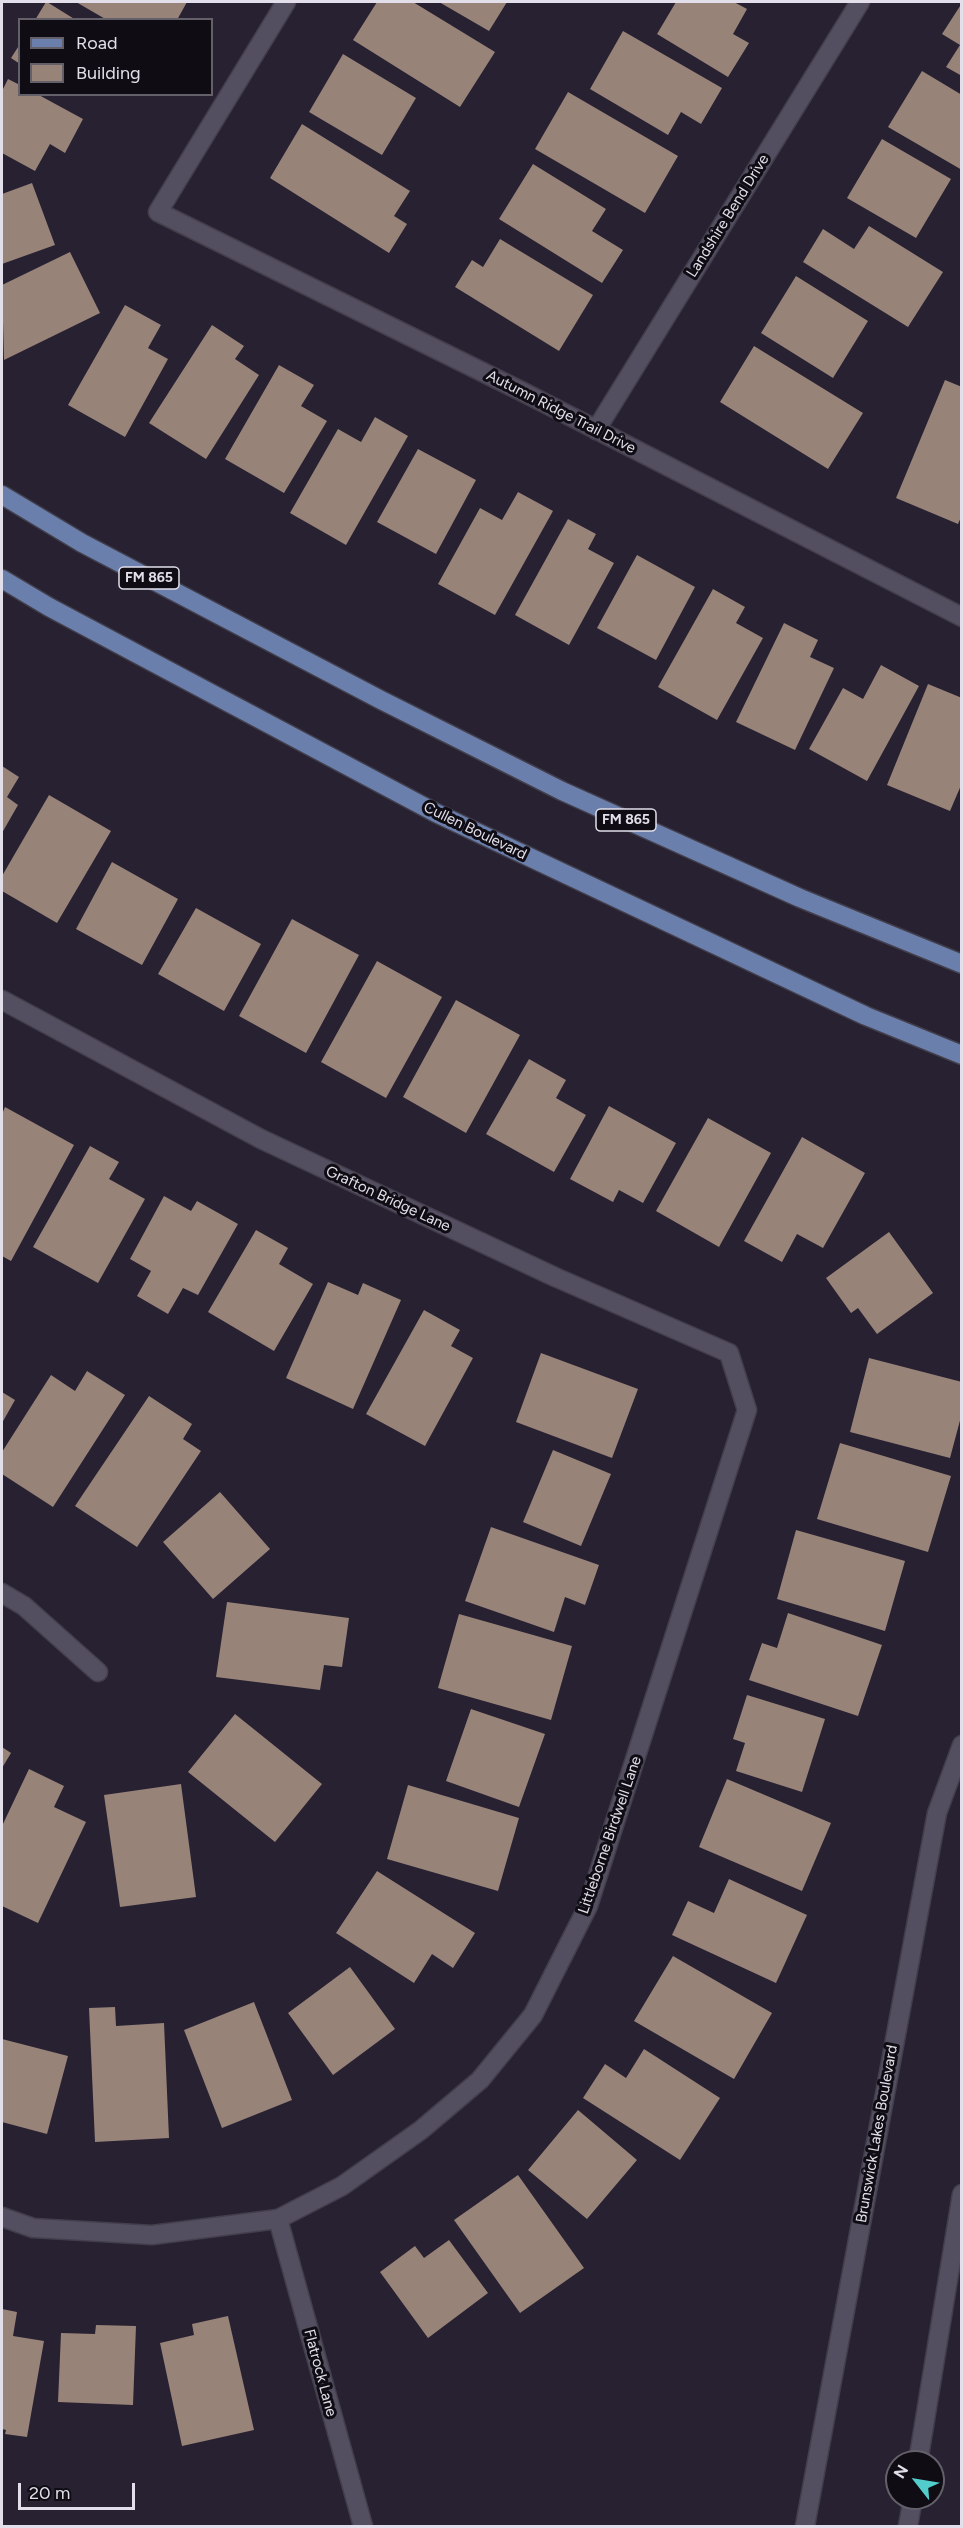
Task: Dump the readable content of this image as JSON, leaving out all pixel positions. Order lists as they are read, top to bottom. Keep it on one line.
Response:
{"streets":{"main road":["FM 865","Cullen Boulevard"],"street":["Landshire Bend Drive","Autumn Ridge Trail Drive","Grafton Bridge Lane","Littleborne Birdwell Lane","Brunswick Lakes Boulevard","Flatrock Lane"]},"crossings":[["Landshire Bend Drive","Autumn Ridge Trail Drive"],["Grafton Bridge Lane","Littleborne Birdwell Lane"],["Littleborne Birdwell Lane","Flatrock Lane"]],"legend":["Road","Building"],"scale_bar":"20 m","north":"top left"}
